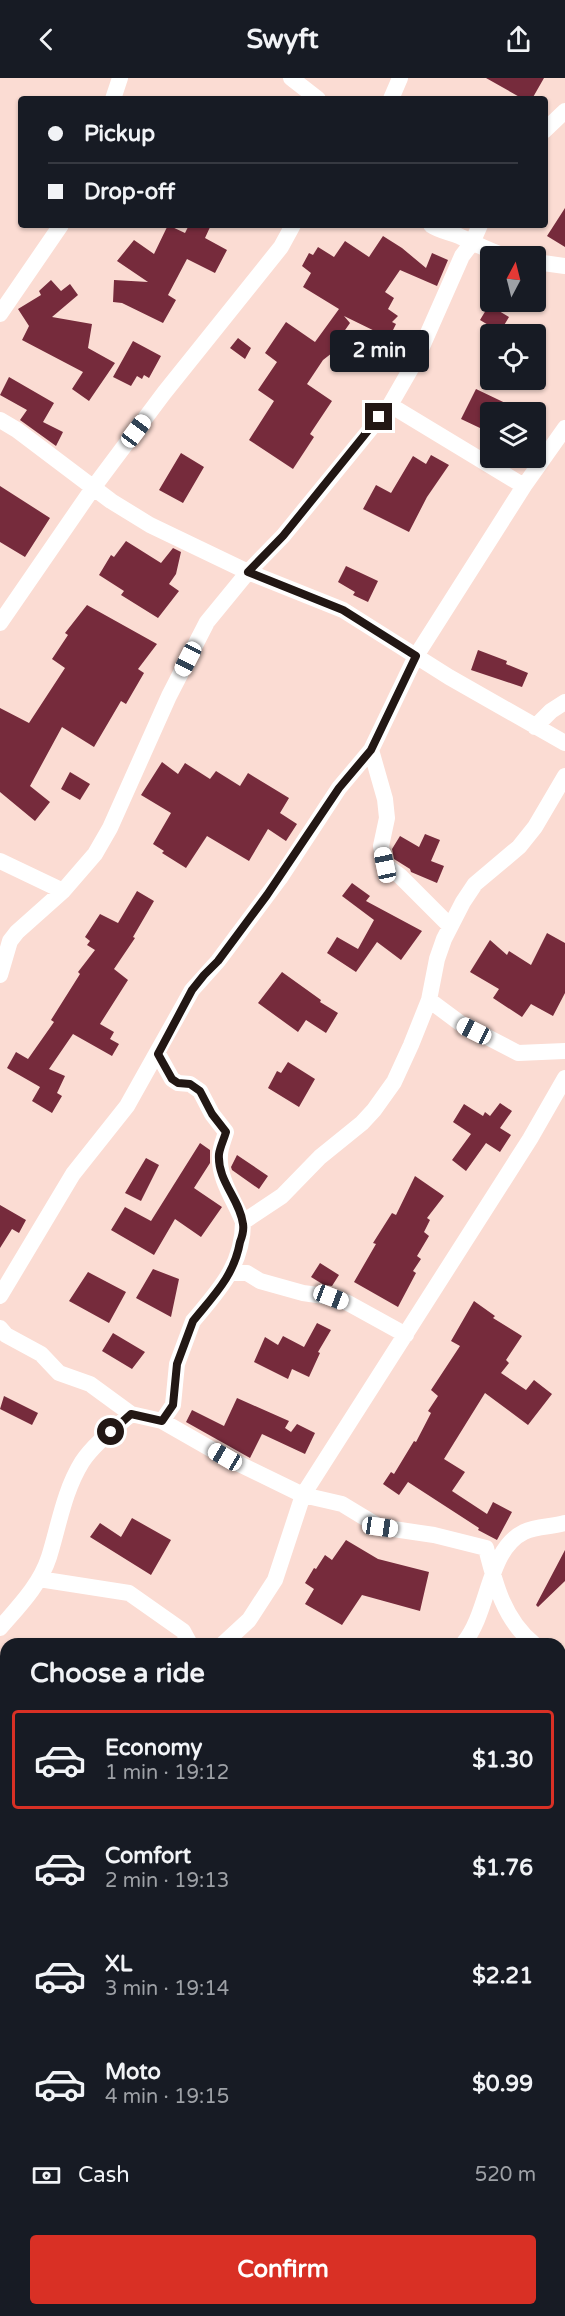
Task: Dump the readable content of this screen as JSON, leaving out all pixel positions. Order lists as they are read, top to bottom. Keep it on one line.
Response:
{"north":"top","page":{"header":"Swyft","banner":["Pickup","Drop-off"],"bubble":"2 min","heading":"Choose a ride","list":[{"name":"Economy","note":"1 min · 19:12","value":"$1.30"},{"name":"Comfort","note":"2 min · 19:13","value":"$1.76"},{"name":"XL","note":"3 min · 19:14","value":"$2.21"},{"name":"Moto","note":"4 min · 19:15","value":"$0.99"}],"pay":["Cash","520 m"],"buttons":"Confirm"}}
